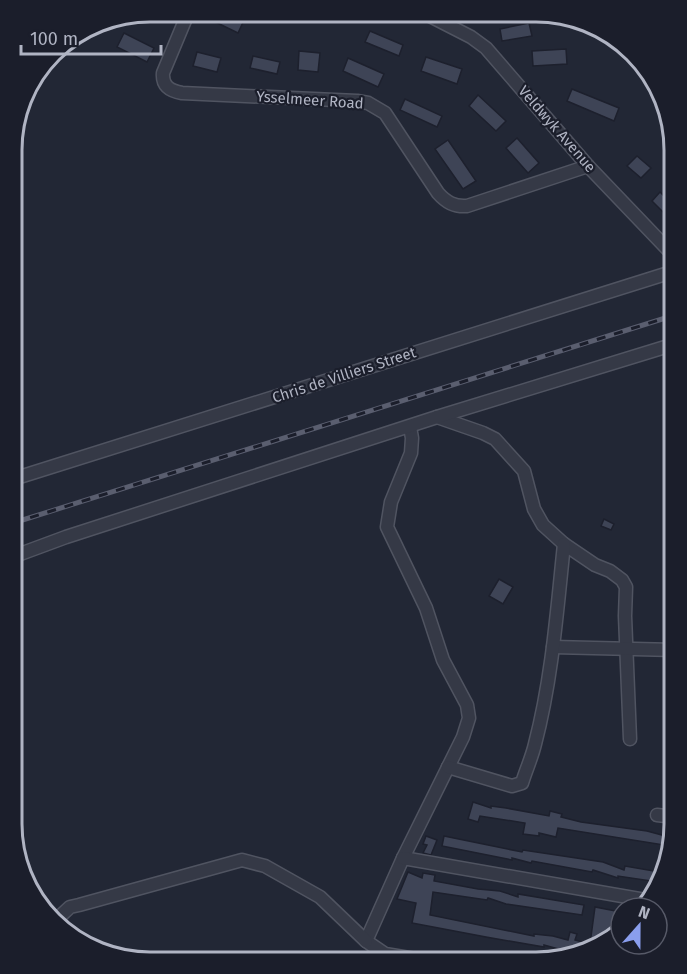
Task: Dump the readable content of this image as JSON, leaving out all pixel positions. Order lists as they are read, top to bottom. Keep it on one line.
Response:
{"streets":{"street":["Ysselmeer Road","Veldwyk Avenue","Chris de Villiers Street"]},"crossings":[["Ysselmeer Road","Veldwyk Avenue"]],"scale_bar":"100 m","north":"top"}
